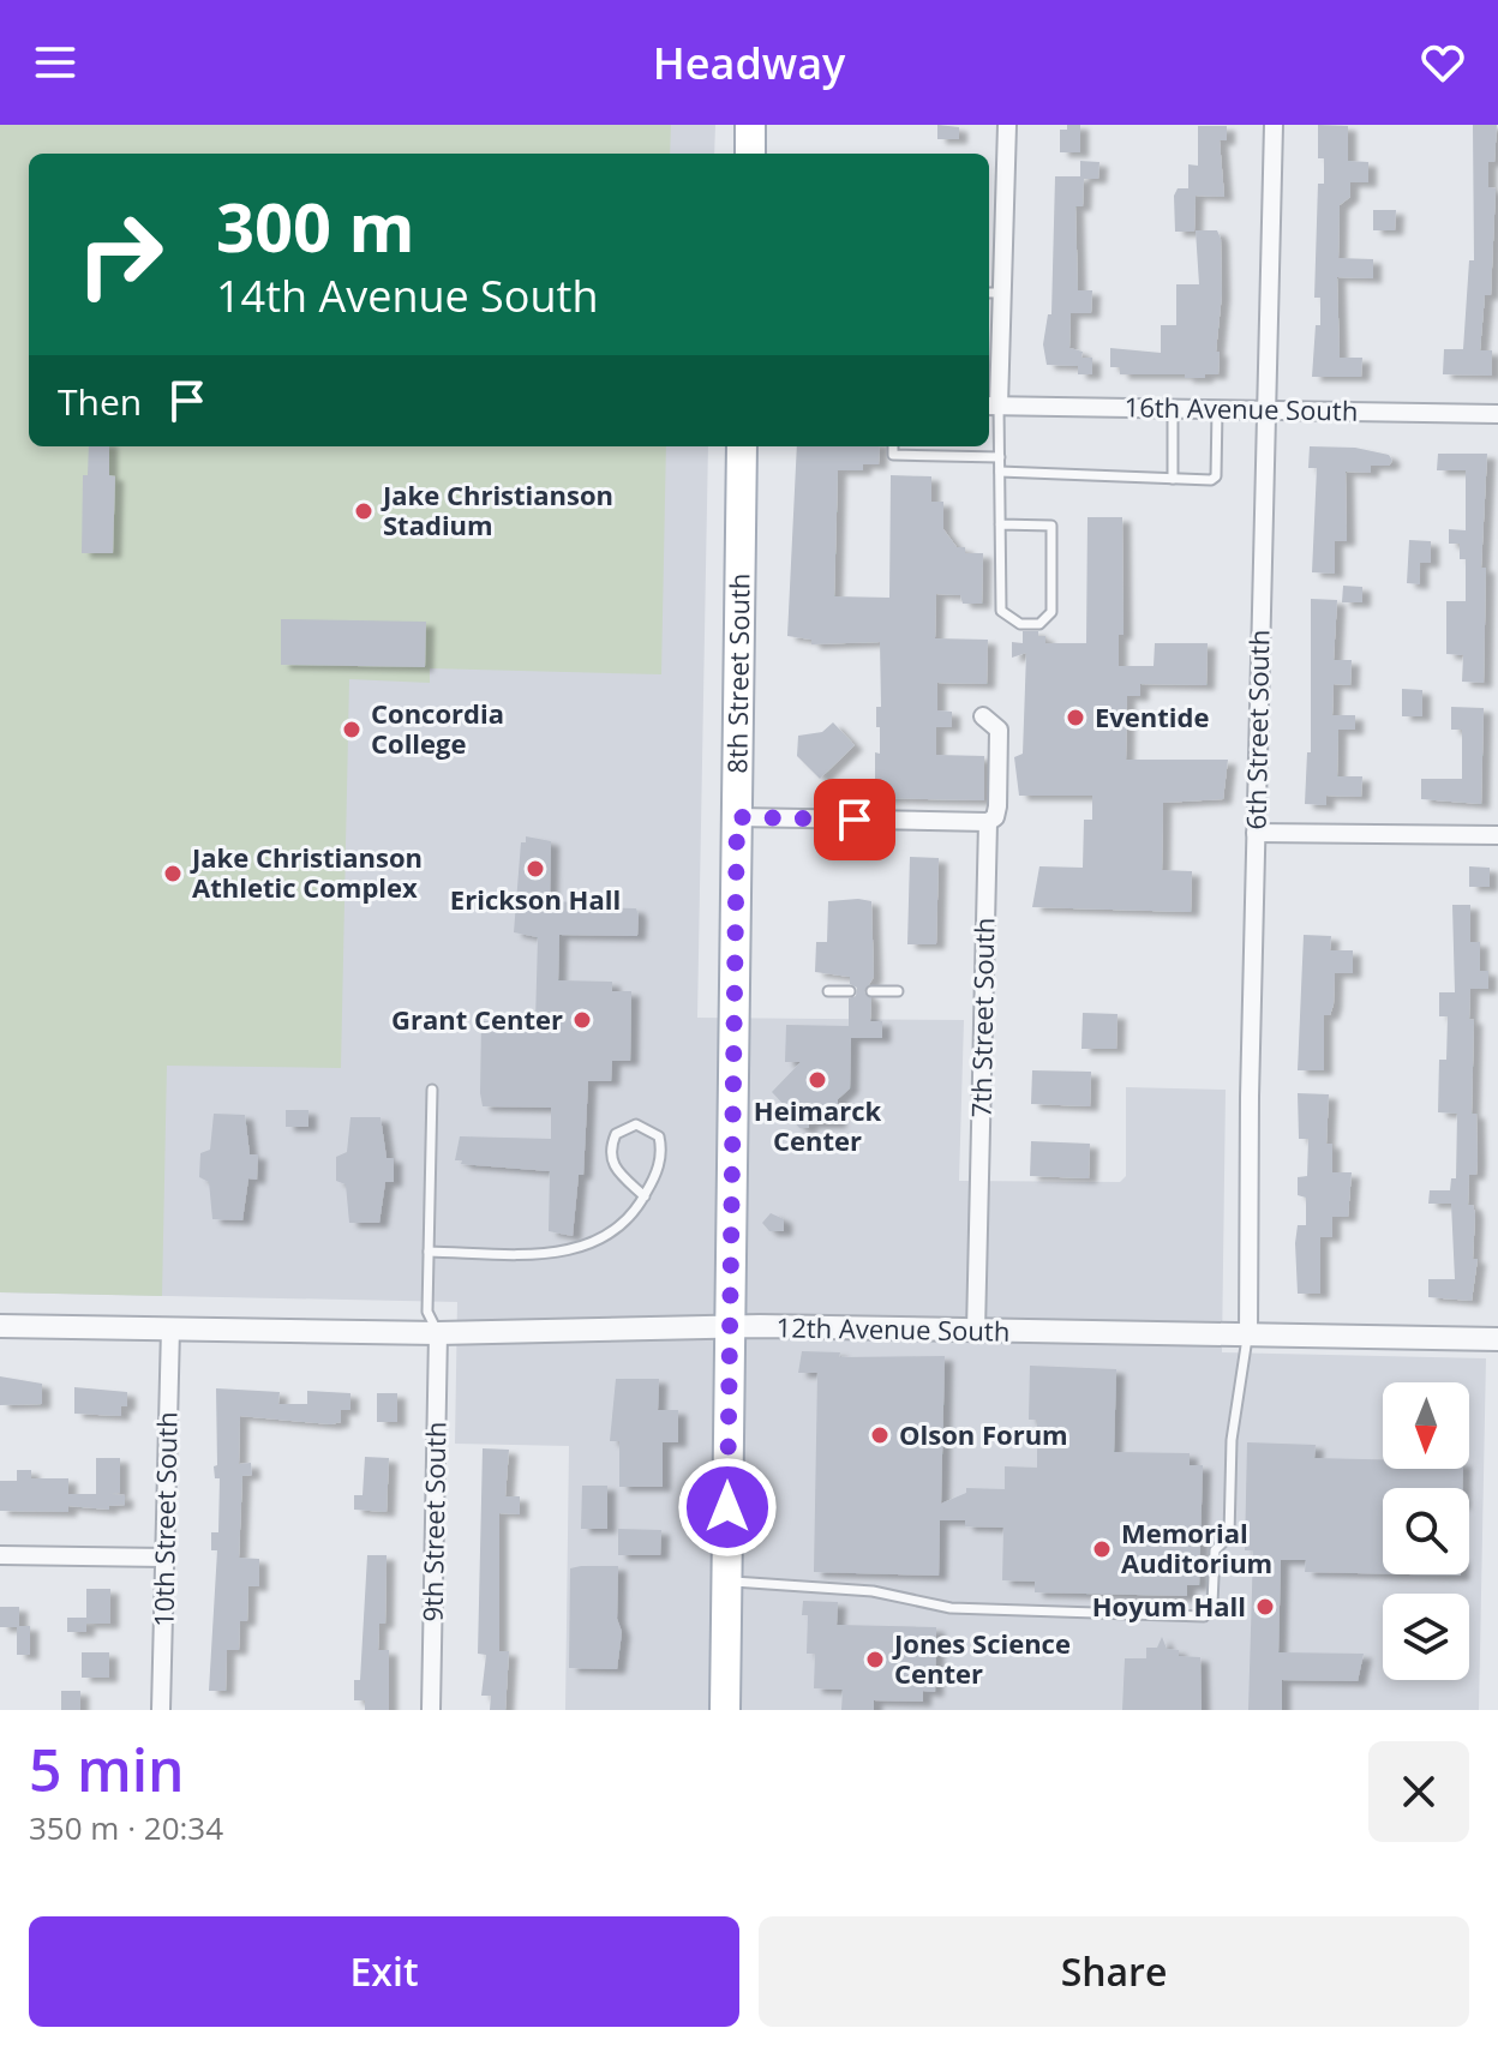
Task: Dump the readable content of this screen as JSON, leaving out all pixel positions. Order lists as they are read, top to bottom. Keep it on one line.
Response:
{"streets":{"main road":["8th Street South"],"street":["16th Avenue South","6th Street South","7th Street South","12th Avenue South","10th Street South","9th Street South"]},"crossings":[["16th Avenue South","6th Street South"],["8th Street South","12th Avenue South"],["6th Street South","12th Avenue South"],["7th Street South","12th Avenue South"],["12th Avenue South","10th Street South"],["12th Avenue South","9th Street South"]],"places":["Jake Christianson Stadium","Eventide","Concordia College","Erickson Hall","Jake Christianson Athletic Complex","Grant Center","Heimarck Center","Olson Forum","Memorial Auditorium","Hoyum Hall","Jones Science Center"],"north":"bottom","page":{"header":"Headway","turn":["300 m","14th Avenue South"],"then":"Then","heading":["5 min","350 m · 20:34"],"buttons":["Exit","Share"]}}
